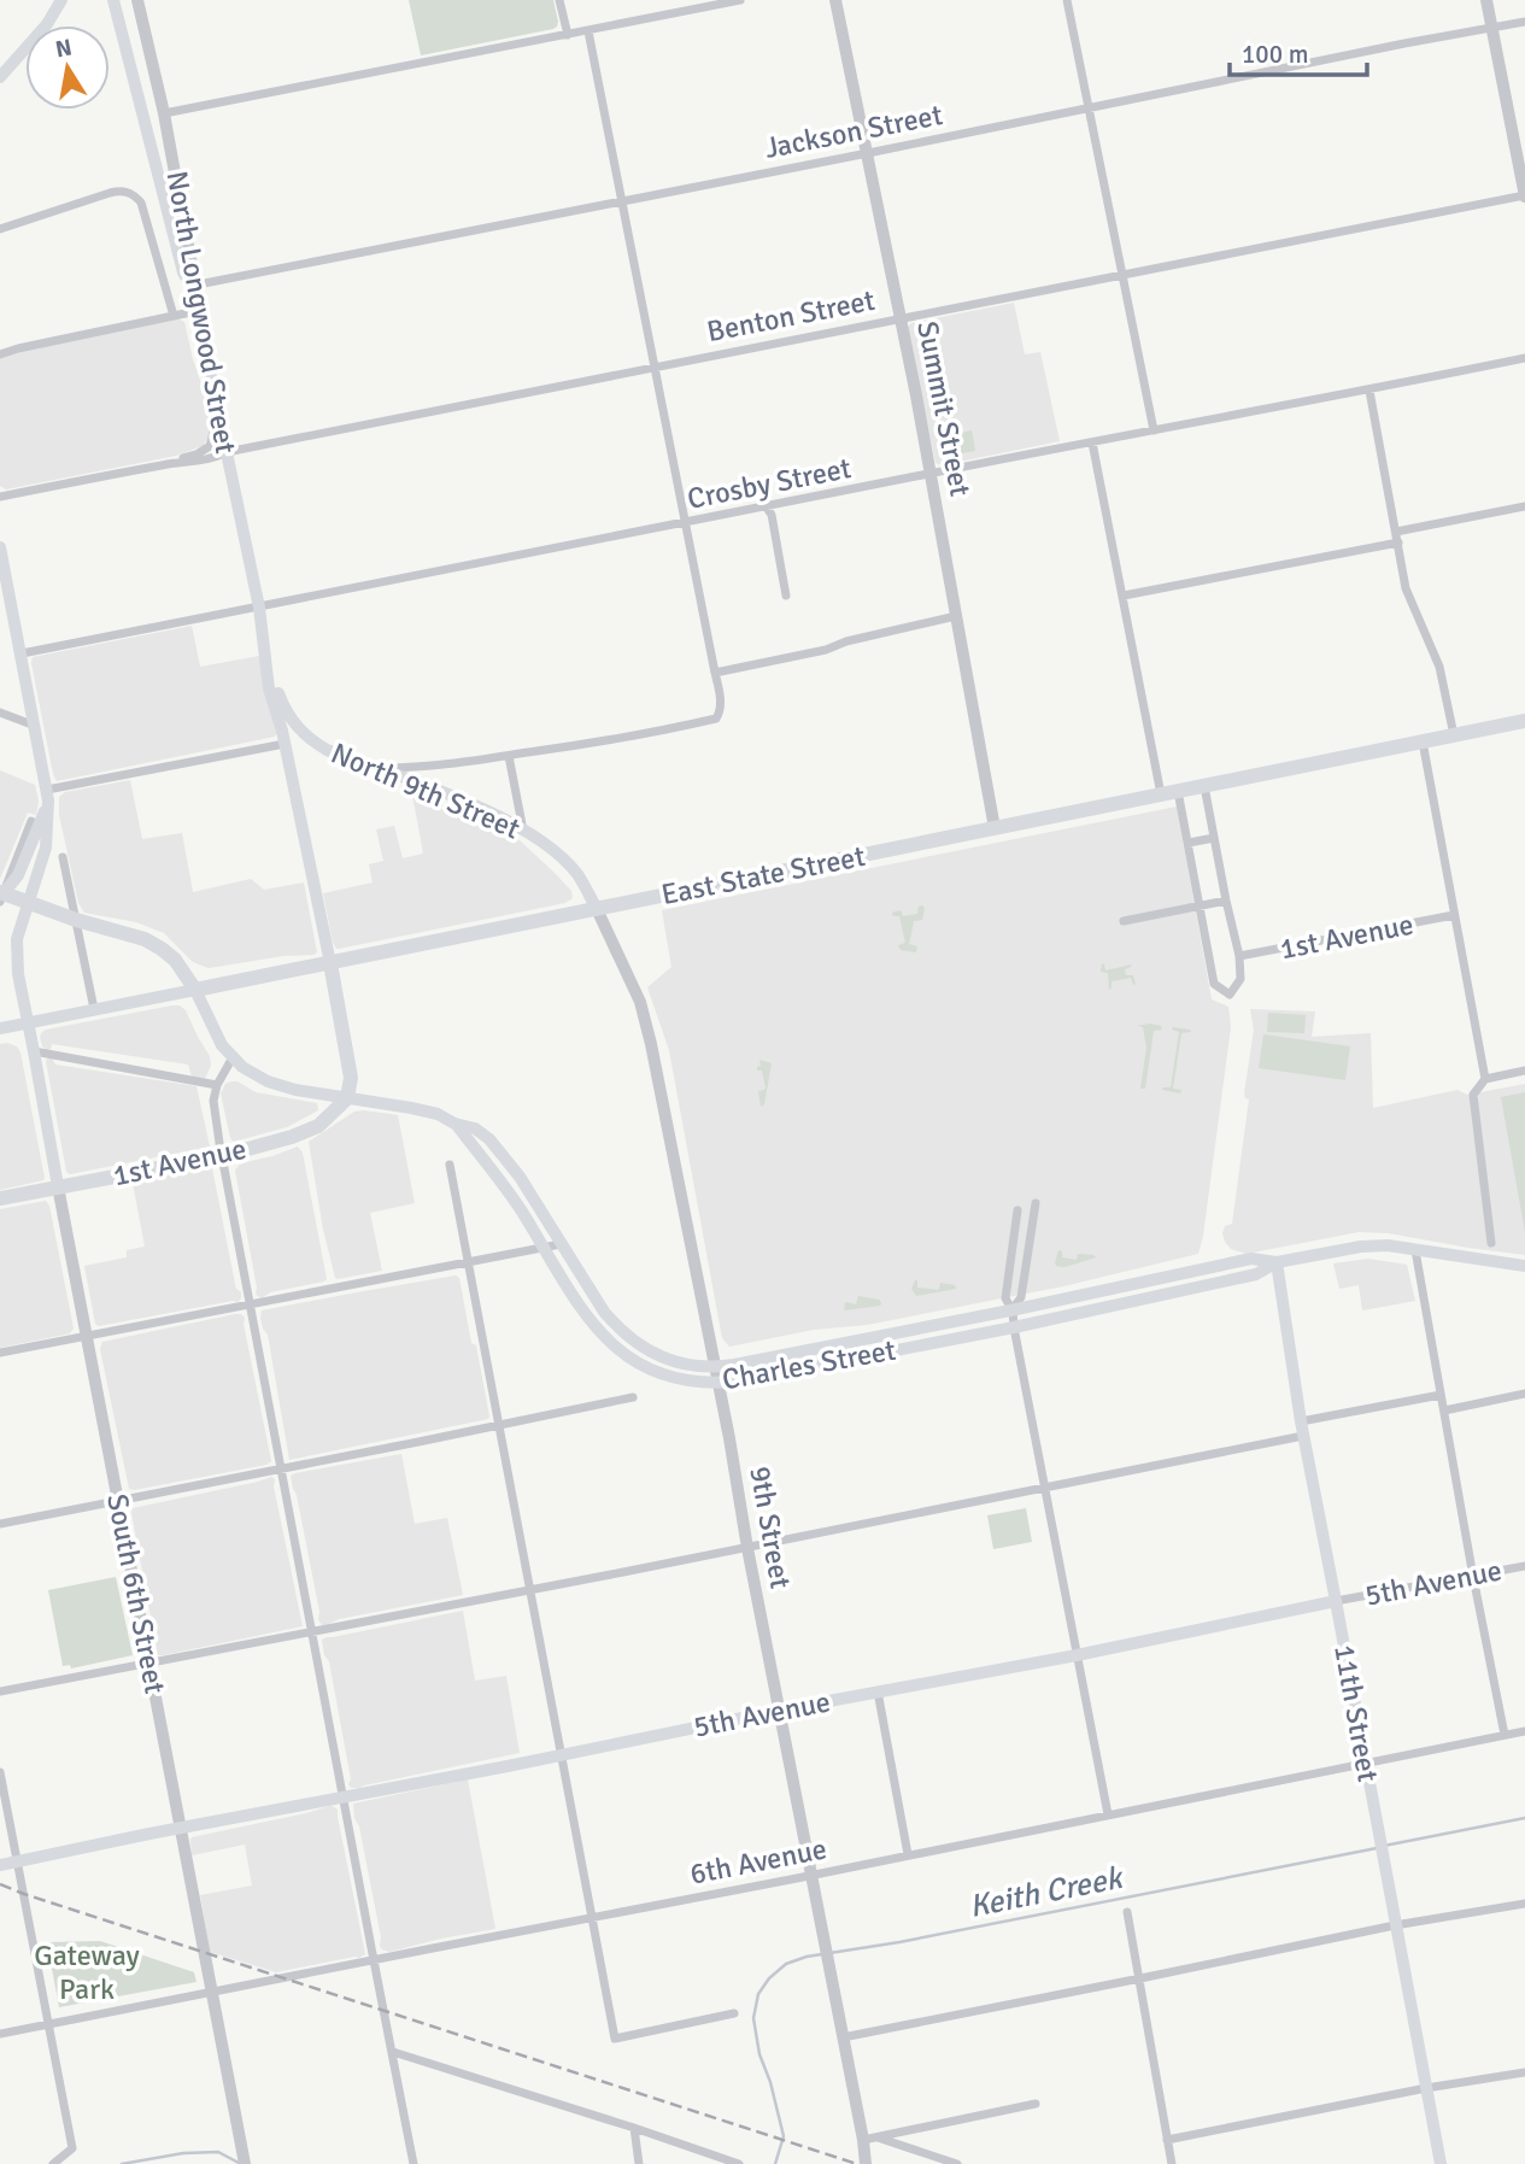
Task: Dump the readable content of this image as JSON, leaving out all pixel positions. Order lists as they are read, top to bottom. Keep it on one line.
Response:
{"streets":{"main road":["North Longwood Street","North 9th Street","East State Street","1st Avenue","Charles Street","5th Avenue","South 6th Street","11th Street"],"street":["Jackson Street","Benton Street","Summit Street","Crosby Street","9th Street","6th Avenue"]},"crossings":[["Jackson Street","North Longwood Street"],["Jackson Street","Summit Street"],["North Longwood Street","Benton Street"],["North Longwood Street","Crosby Street"],["North Longwood Street","North 9th Street"],["North Longwood Street","East State Street"],["Benton Street","Summit Street"],["Summit Street","Crosby Street"],["Summit Street","East State Street"],["Crosby Street","South 6th Street"],["North 9th Street","East State Street"],["North 9th Street","9th Street"],["East State Street","Charles Street"],["East State Street","9th Street"],["East State Street","South 6th Street"],["1st Avenue","Charles Street"],["1st Avenue","South 6th Street"],["Charles Street","9th Street"],["Charles Street","11th Street"],["9th Street","5th Avenue"],["9th Street","6th Avenue"],["5th Avenue","South 6th Street"],["5th Avenue","11th Street"],["South 6th Street","6th Avenue"],["11th Street","6th Avenue"]],"water":["Keith Creek"],"parks":["Gateway Park"],"scale_bar":"100 m","north":"top"}
